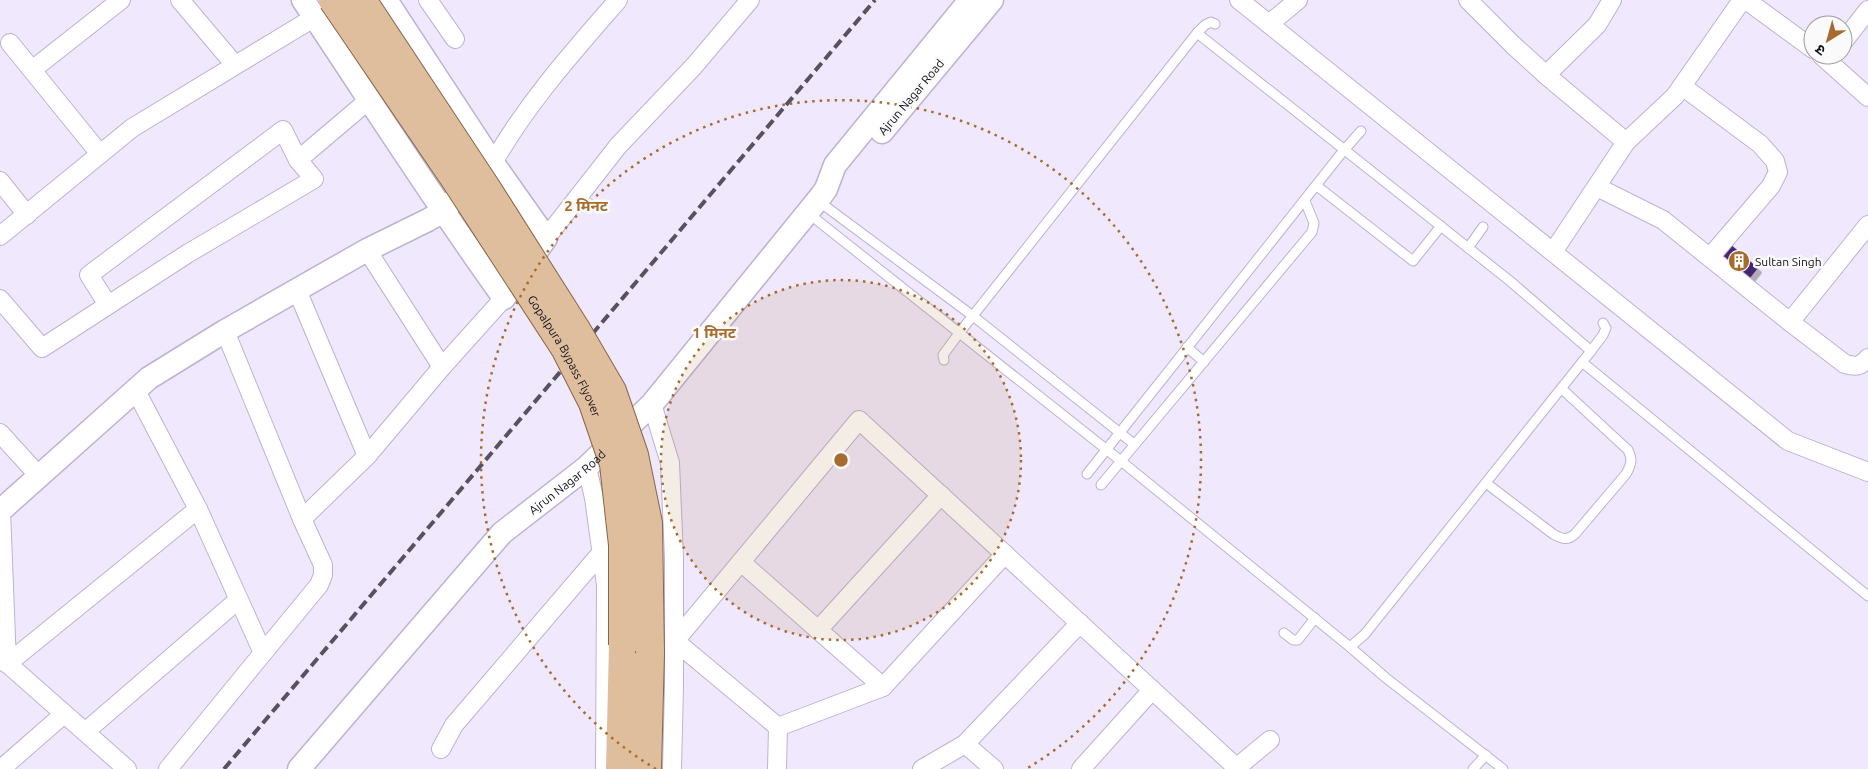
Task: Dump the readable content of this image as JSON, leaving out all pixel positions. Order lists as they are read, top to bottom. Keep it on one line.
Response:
{"streets":{"main road":["Gopalpura Bypass Flyover"],"street":["Ajrun Nagar Road"]},"places":{"building":["Sultan Singh"]},"north":"bottom left","rings":["2 मिनट","1 मिनट"]}
